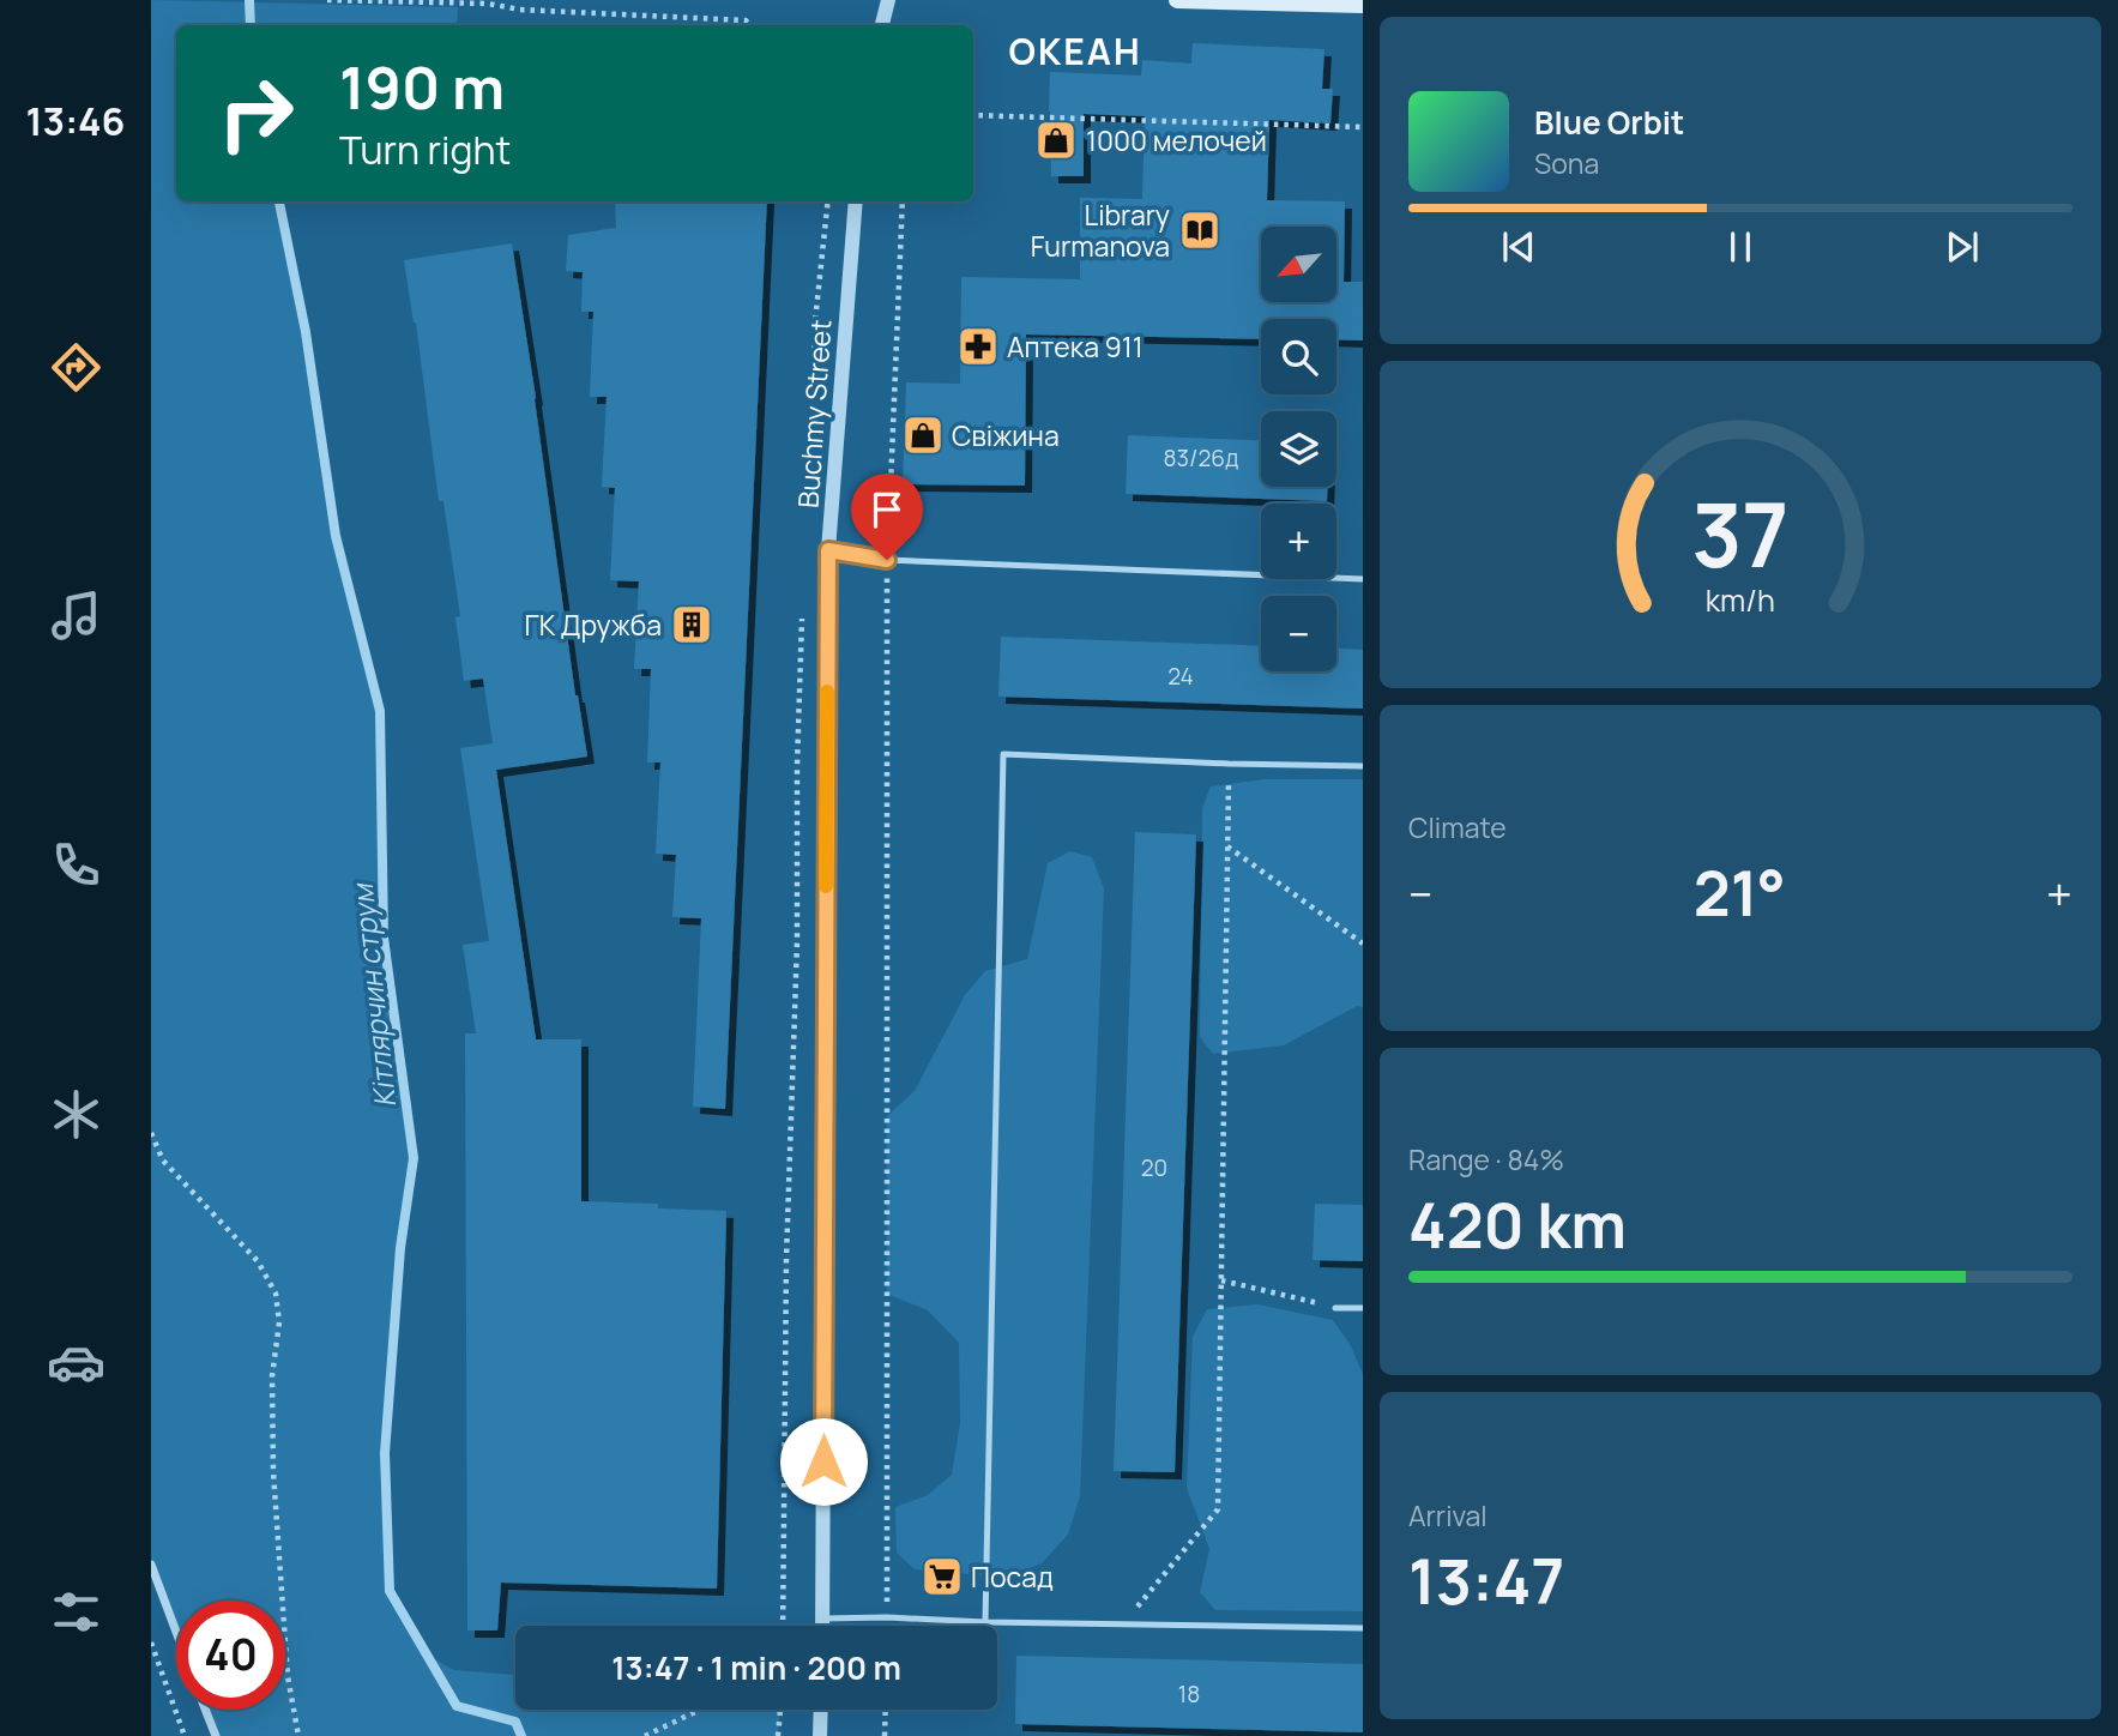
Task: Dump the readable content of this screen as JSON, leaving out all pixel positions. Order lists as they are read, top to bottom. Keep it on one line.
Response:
{"streets":{"street":["Buchmy Street"]},"districts":["ОКЕАН"],"water":["Кітлярчин струм"],"places":{"shop":["1000 мелочей","Свіжина"],"library":["Library Furmanova"],"pharmacy":["Аптека 911"],"building":["ГК Дружба"],"supermarket":["Посад"]},"house_numbers":["83/26д","24","20","18"],"north":"bottom left","page":{"tabs":"13:46","turn":["190 m","Turn right"],"song":["Blue Orbit","Sona"],"map_buttons":["+","−"],"tile":["Climate",["Range · 84%","420 km"],["Arrival","13:47"]],"heat":["−","21°","+"],"limit":"40","trip":"13:47 · 1 min · 200 m","gauge":["37","km/h"]}}
